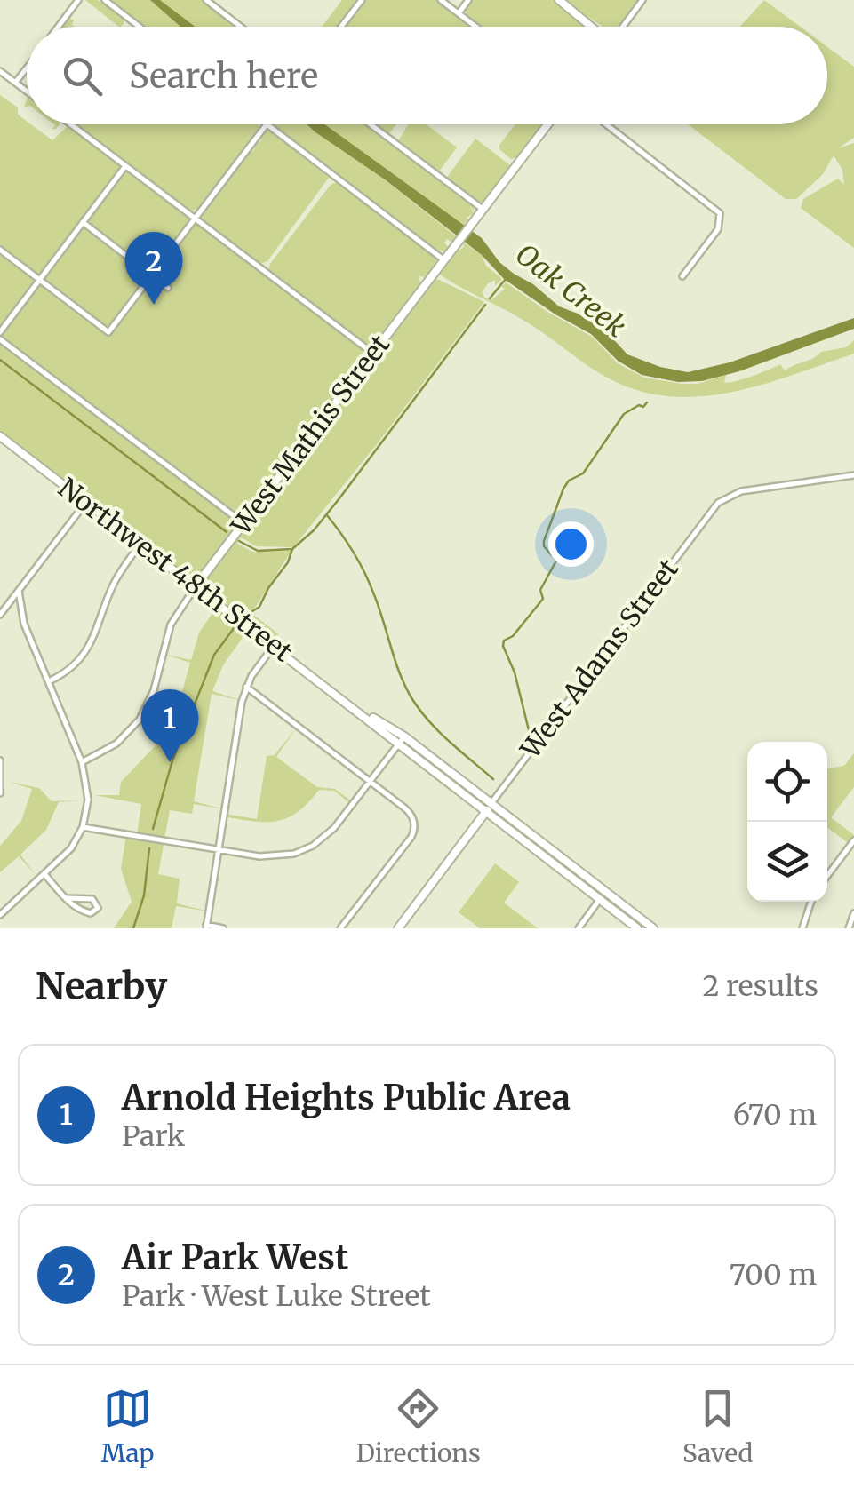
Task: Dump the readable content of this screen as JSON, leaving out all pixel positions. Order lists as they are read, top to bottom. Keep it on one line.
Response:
{"streets":{"main road":["West Mathis Street","Northwest 48th Street","West Adams Street"]},"crossings":[["West Mathis Street","Northwest 48th Street"],["Northwest 48th Street","West Adams Street"]],"water":["Oak Creek"],"page":{"search":"Search here","pins":["2","1"],"heading":["Nearby","2 results"],"list":[{"mark":"1","name":"Arnold Heights Public Area","note":"Park","value":"670 m"},{"mark":"2","name":"Air Park West","note":"Park · West Luke Street","value":"700 m"}],"nav":["Map","Directions","Saved"]}}
